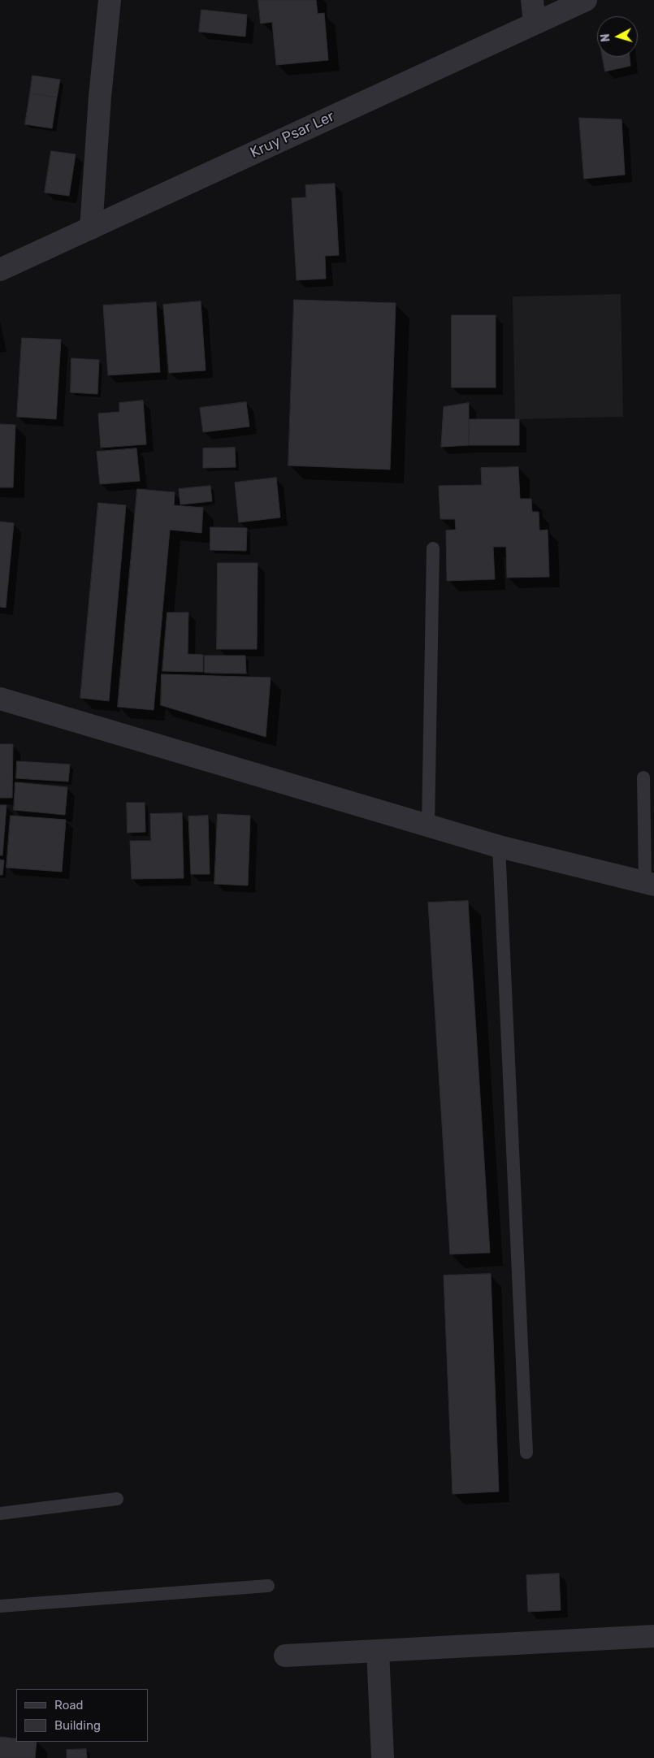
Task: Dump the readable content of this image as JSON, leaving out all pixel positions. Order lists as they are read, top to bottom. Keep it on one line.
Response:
{"streets":{"street":["Kruy Psar Ler"]},"legend":["Road","Building"],"north":"left"}
